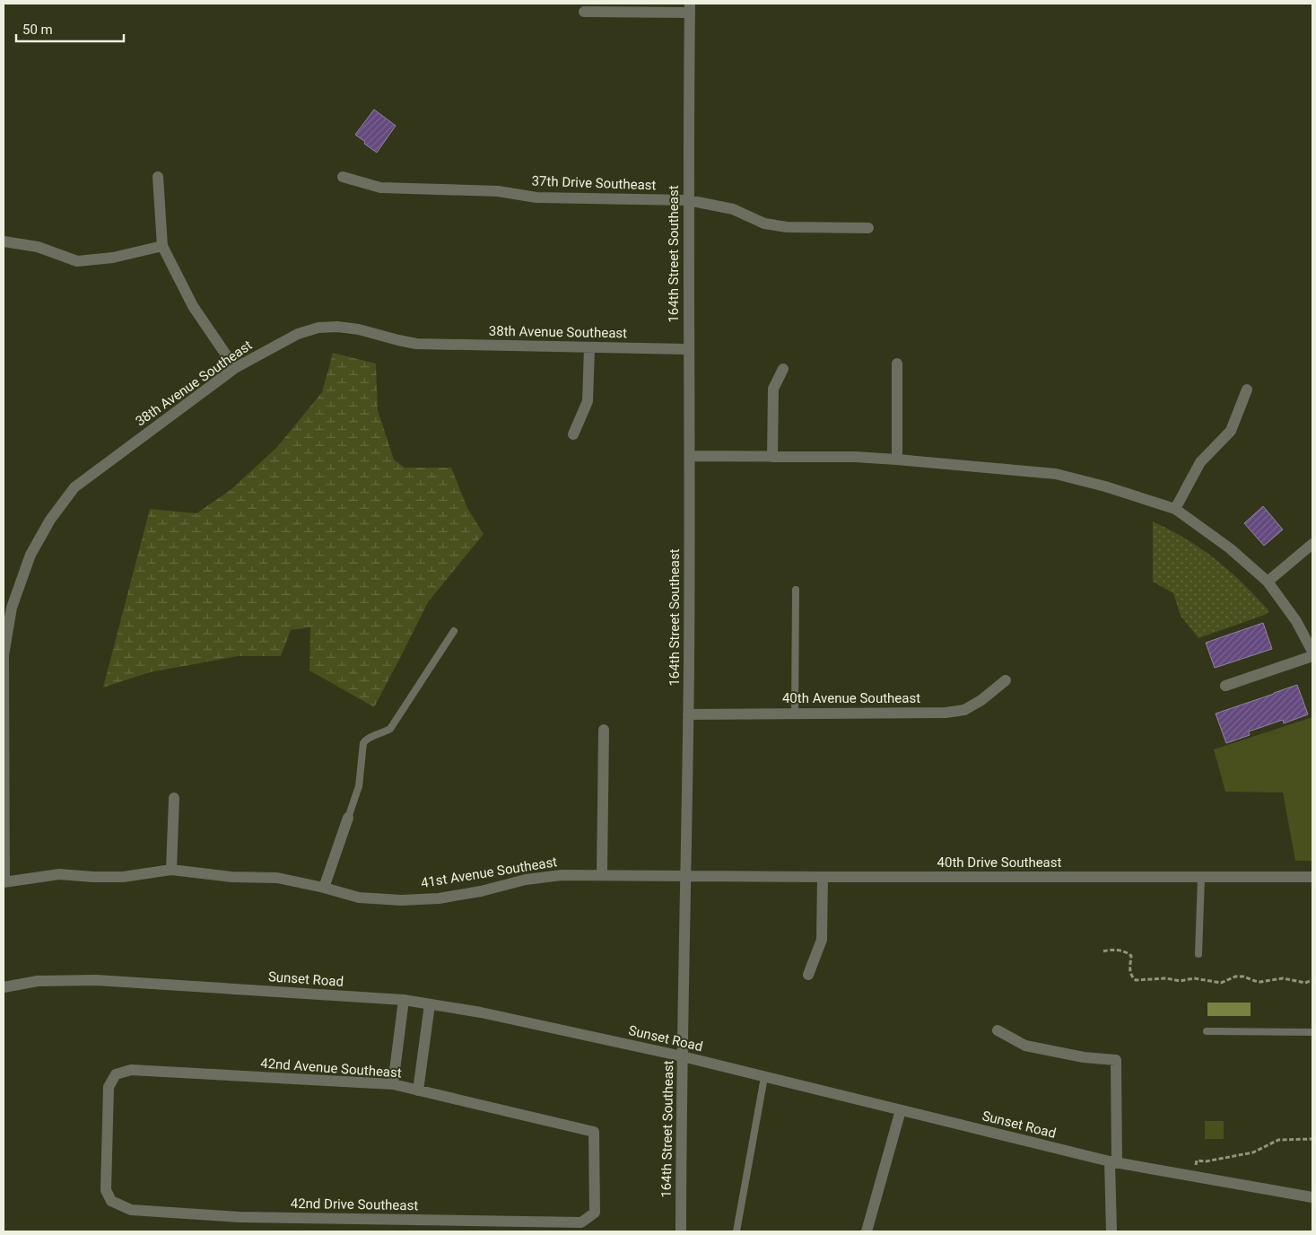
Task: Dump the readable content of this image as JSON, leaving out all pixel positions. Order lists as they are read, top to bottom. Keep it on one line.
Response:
{"streets":{"street":["37th Drive Southeast","164th Street Southeast","38th Avenue Southeast","40th Avenue Southeast","40th Drive Southeast","41st Avenue Southeast","Sunset Road","42nd Avenue Southeast","42nd Drive Southeast"]},"crossings":[["37th Drive Southeast","164th Street Southeast"],["164th Street Southeast","38th Avenue Southeast"],["164th Street Southeast","40th Avenue Southeast"],["164th Street Southeast","40th Drive Southeast"],["164th Street Southeast","41st Avenue Southeast"],["164th Street Southeast","Sunset Road"],["38th Avenue Southeast","41st Avenue Southeast"],["40th Drive Southeast","41st Avenue Southeast"],["42nd Avenue Southeast","42nd Drive Southeast"]],"scale_bar":"50 m"}
